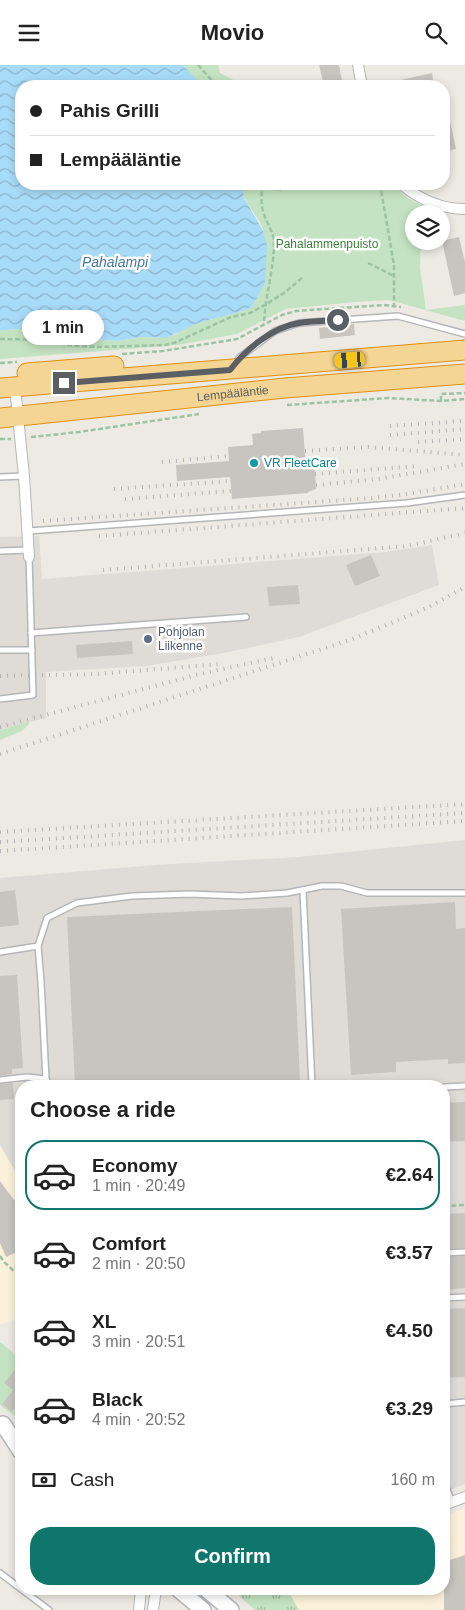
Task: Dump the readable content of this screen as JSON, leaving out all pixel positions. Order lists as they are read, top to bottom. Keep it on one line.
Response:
{"streets":{"highway":["Lempääläntie"]},"water":["Pahalampi"],"parks":["Pahalammenpuisto"],"places":["VR FleetCare","Pohjolan Liikenne"],"page":{"header":"Movio","banner":["Pahis Grilli","Lempääläntie"],"bubble":"1 min","heading":"Choose a ride","list":[{"name":"Economy","note":"1 min · 20:49","value":"€2.64"},{"name":"Comfort","note":"2 min · 20:50","value":"€3.57"},{"name":"XL","note":"3 min · 20:51","value":"€4.50"},{"name":"Black","note":"4 min · 20:52","value":"€3.29"}],"pay":["Cash","160 m"],"buttons":"Confirm"}}
